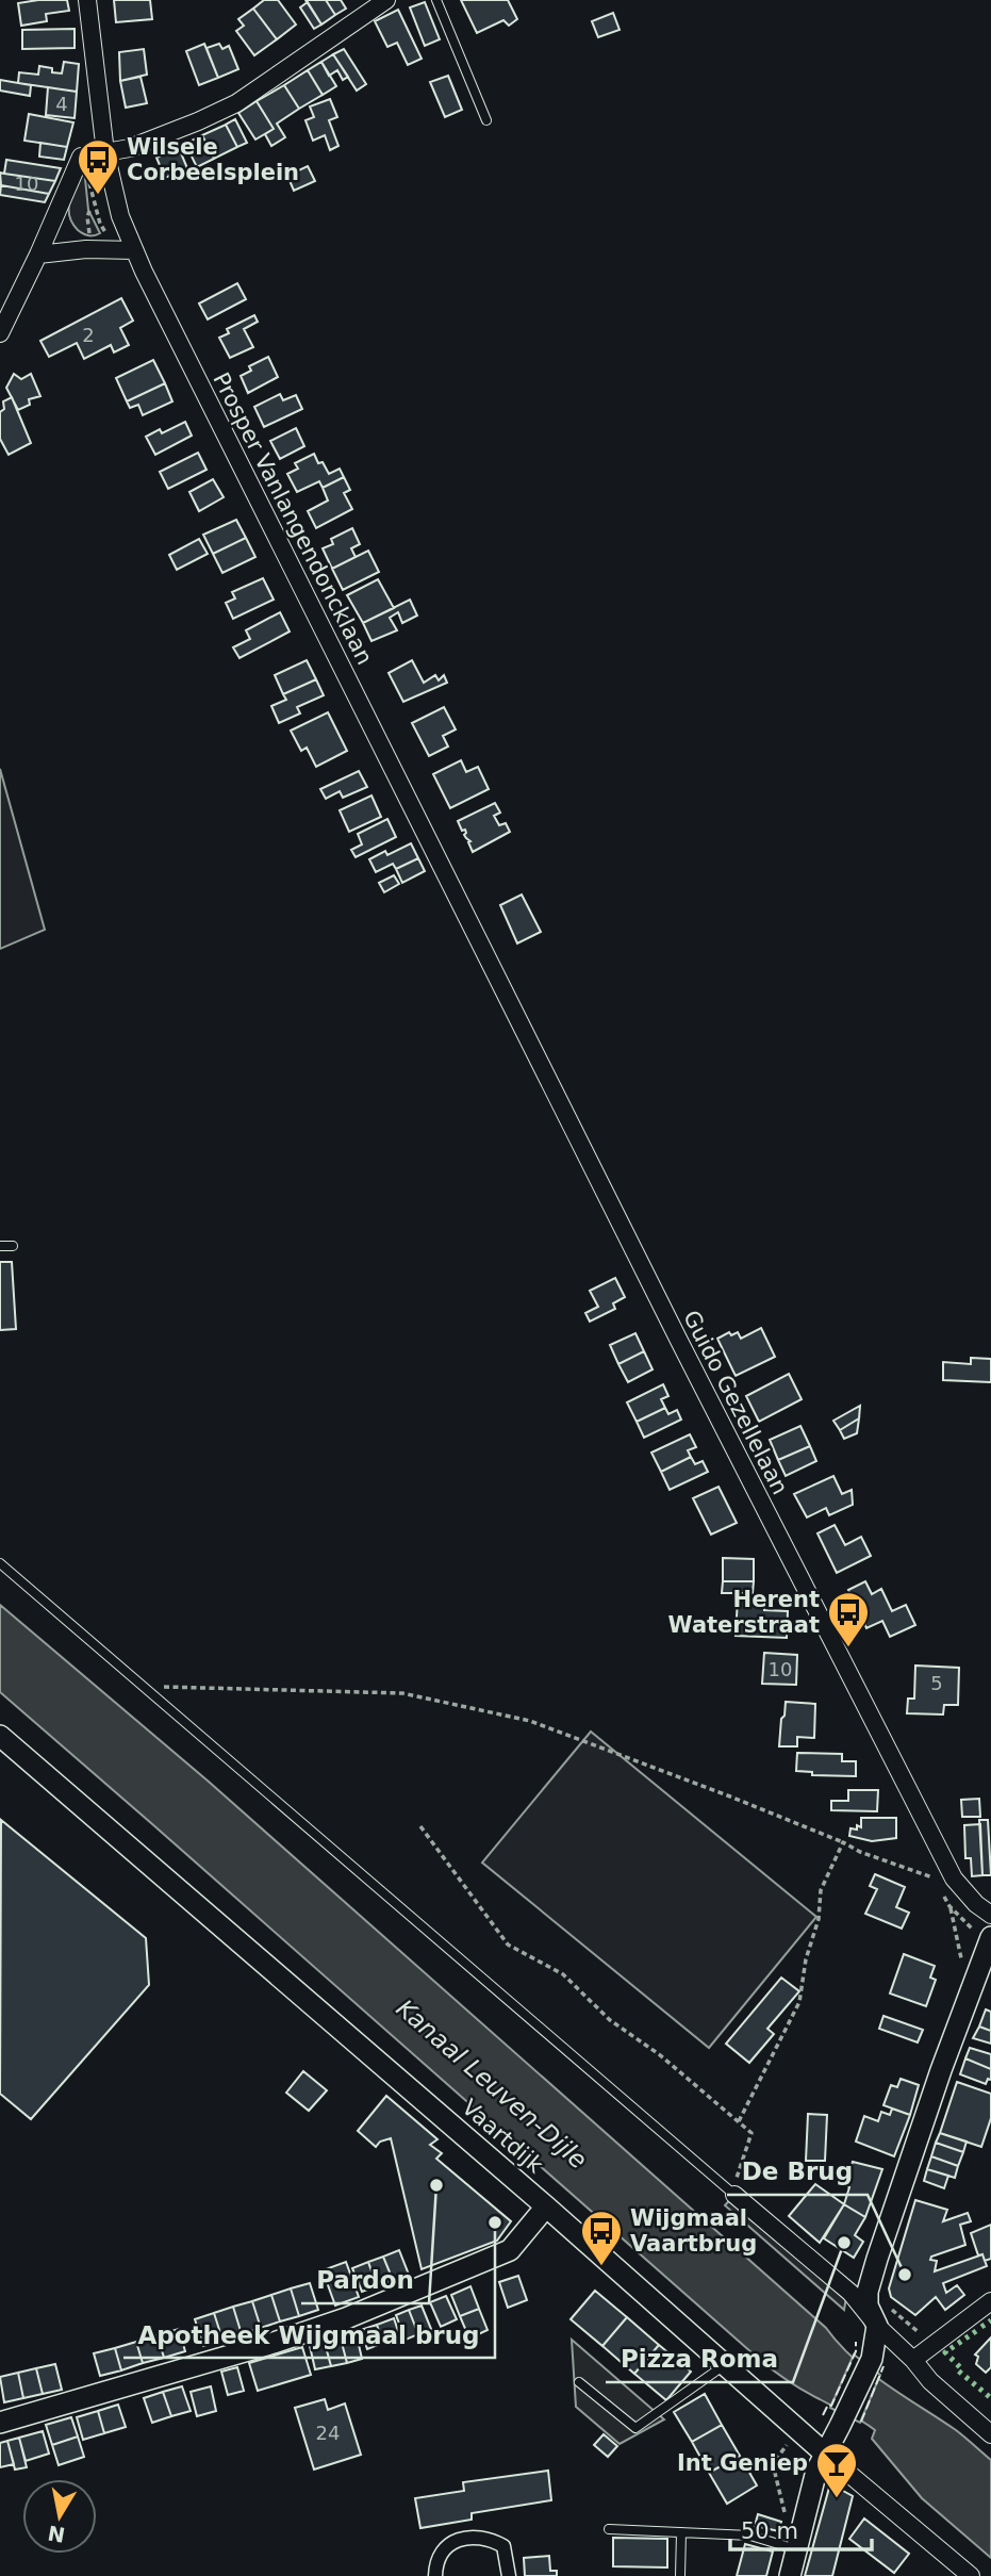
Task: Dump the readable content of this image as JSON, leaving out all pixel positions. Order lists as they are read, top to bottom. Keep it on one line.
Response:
{"streets":{"street":["Prosper Vanlangendoncklaan","Guido Gezellelaan","Vaartdijk"]},"crossings":[["Prosper Vanlangendoncklaan","Guido Gezellelaan"]],"water":["Kanaal Leuven-Dijle"],"places":{"bus stop":["Wilsele Corbeelsplein","Herent Waterstraat","Wijgmaal Vaartbrug"],"other":["Pardon","Apotheek Wijgmaal brug","Pizza Roma","De Brug"],"bar":["Int Geniep"]},"house_numbers":["4","10","2","10","5","24"],"scale_bar":"50 m","north":"bottom"}
